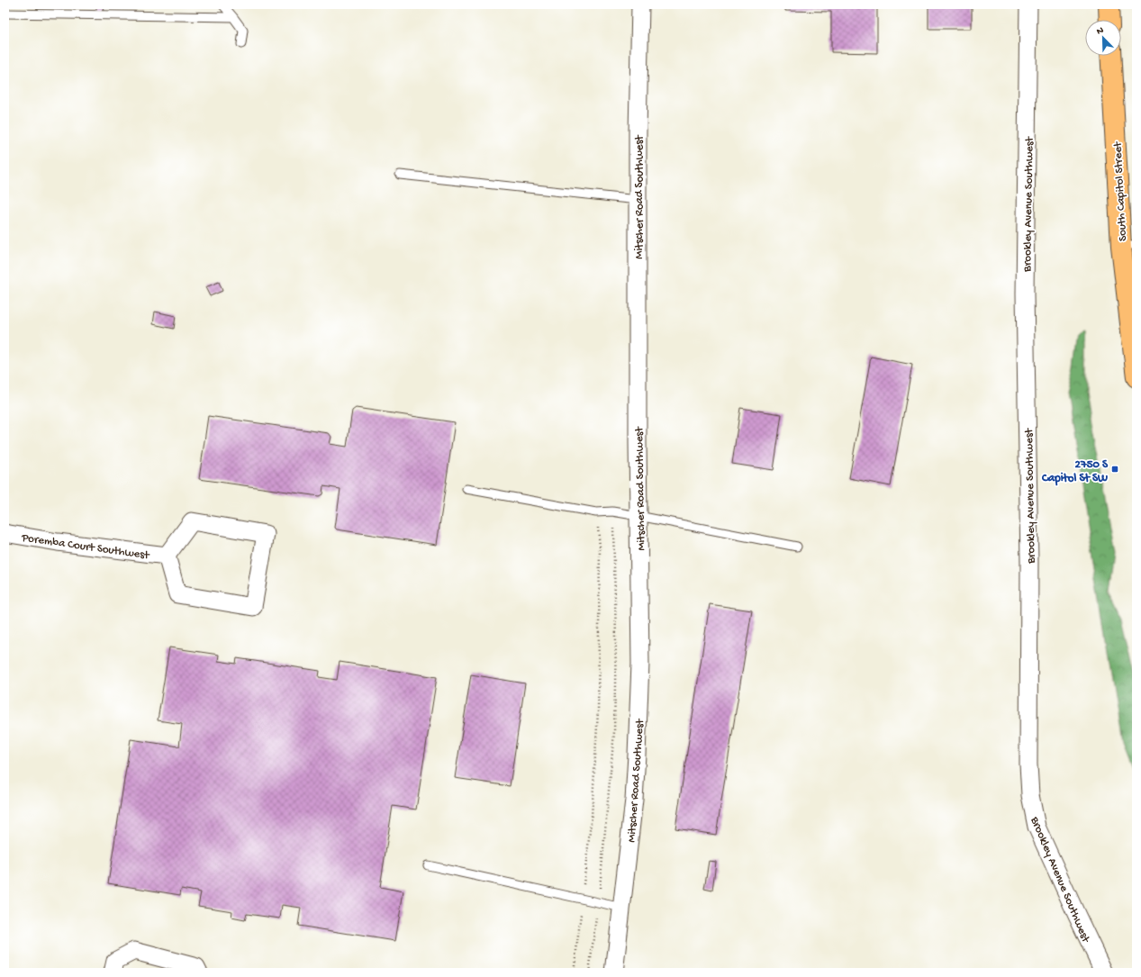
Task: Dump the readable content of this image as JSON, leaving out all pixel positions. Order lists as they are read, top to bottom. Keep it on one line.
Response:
{"streets":{"main road":["South Capitol Street"],"street":["Mitscher Road Southwest","Brookley Avenue Southwest","Poremba Court Southwest"]},"places":{"transit":["2750 S Capitol St SW"]},"north":"top left"}
